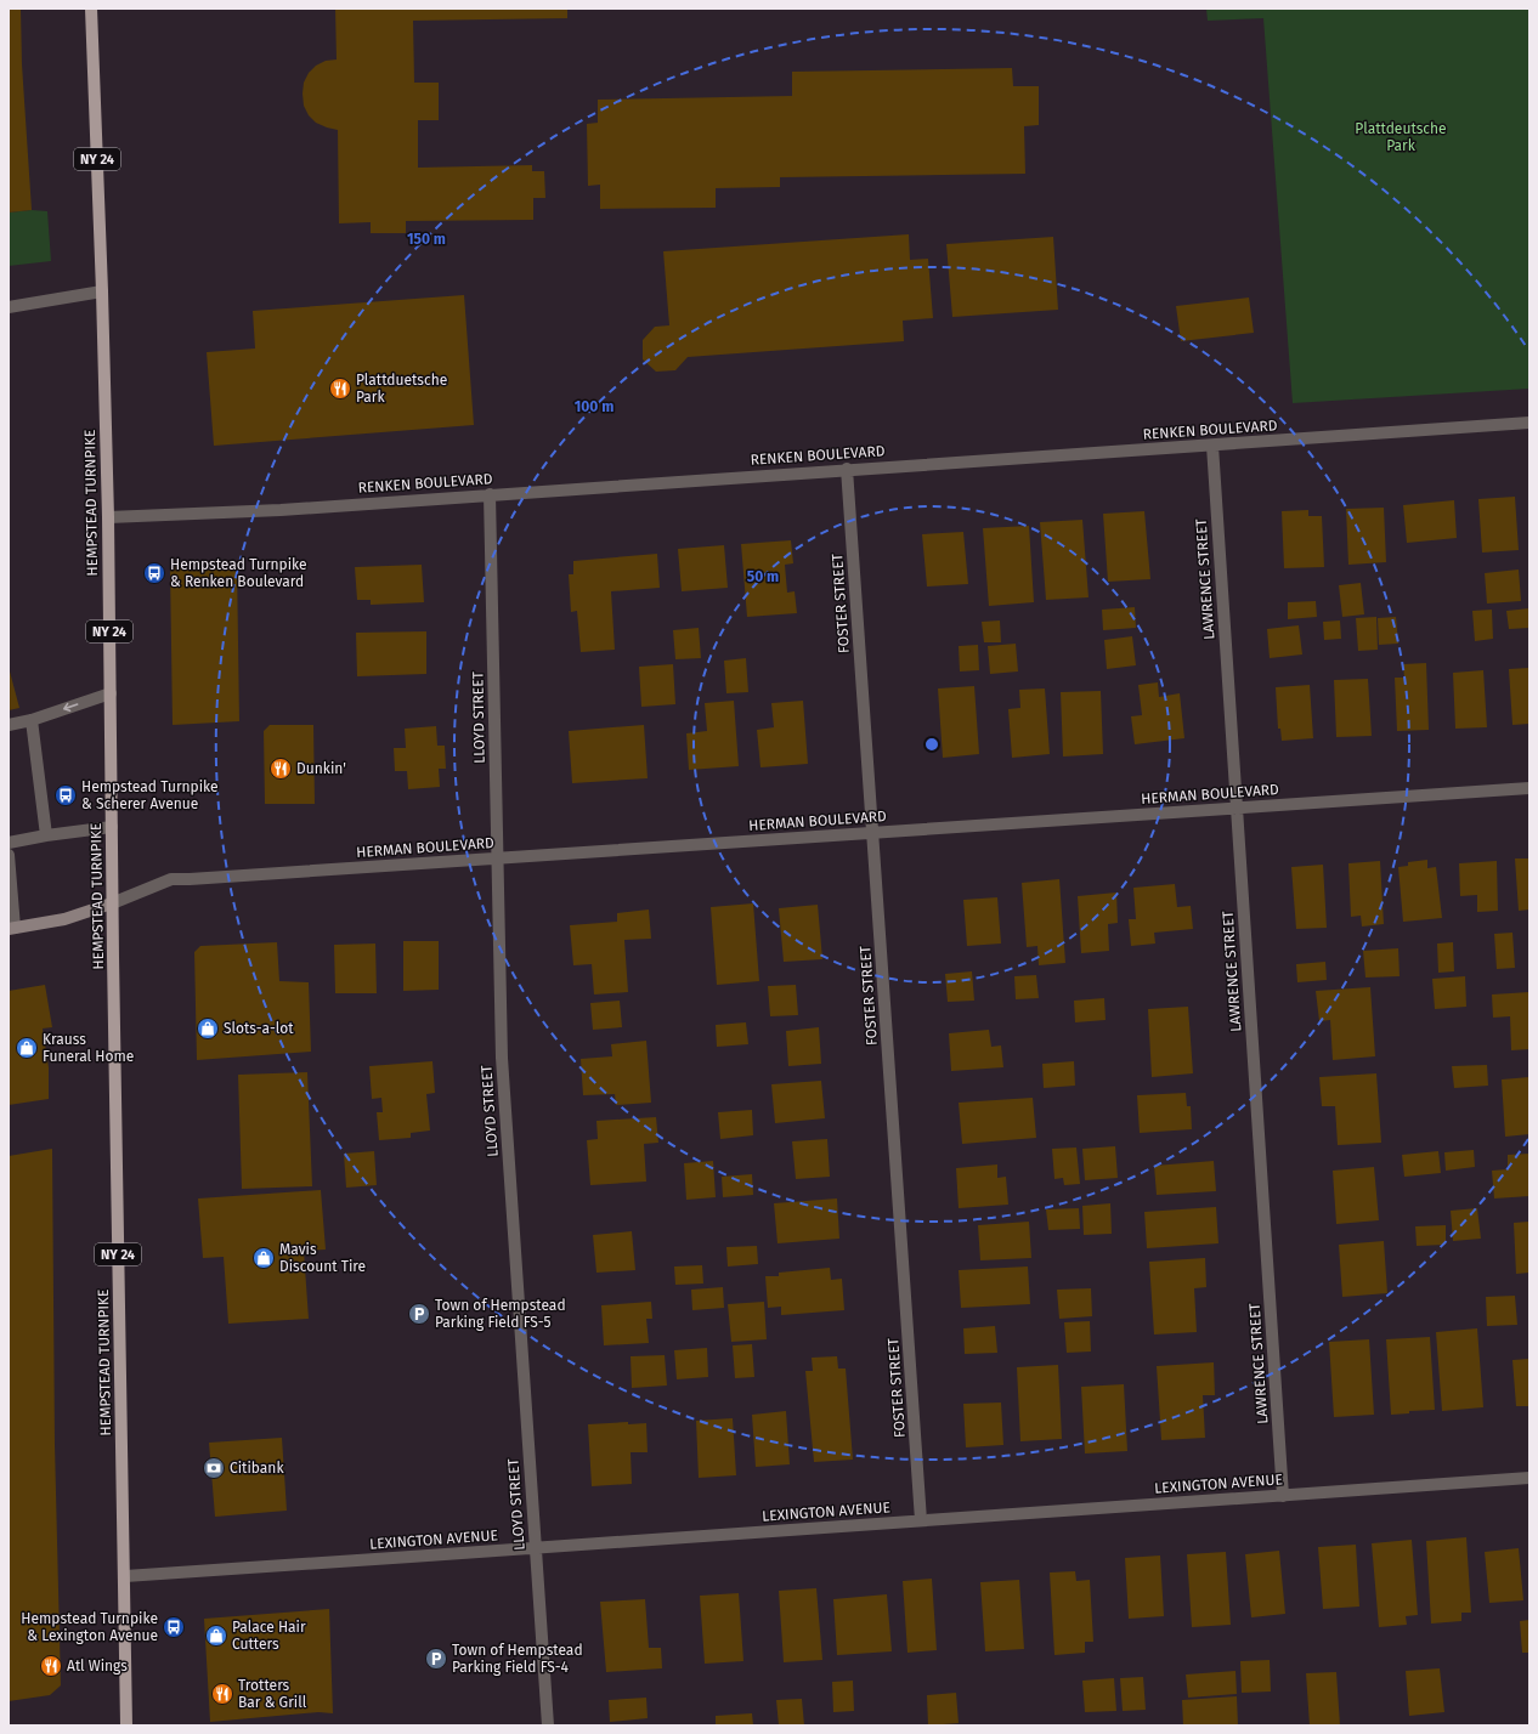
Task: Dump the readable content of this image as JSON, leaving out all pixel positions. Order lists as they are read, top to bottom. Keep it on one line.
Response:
{"streets":{"main road":["NY 24","HEMPSTEAD TURNPIKE"],"street":["RENKEN BOULEVARD","LAWRENCE STREET","FOSTER STREET","LLOYD STREET","HERMAN BOULEVARD","LEXINGTON AVENUE"]},"crossings":[["RENKEN BOULEVARD","HEMPSTEAD TURNPIKE"],["RENKEN BOULEVARD","LAWRENCE STREET"],["RENKEN BOULEVARD","FOSTER STREET"],["RENKEN BOULEVARD","LLOYD STREET"],["HEMPSTEAD TURNPIKE","HERMAN BOULEVARD"],["HEMPSTEAD TURNPIKE","LEXINGTON AVENUE"],["LAWRENCE STREET","HERMAN BOULEVARD"],["LAWRENCE STREET","LEXINGTON AVENUE"],["FOSTER STREET","HERMAN BOULEVARD"],["FOSTER STREET","LEXINGTON AVENUE"],["LLOYD STREET","HERMAN BOULEVARD"],["LLOYD STREET","LEXINGTON AVENUE"]],"parks":["Plattdeutsche Park"],"places":{"restaurant":["Plattduetsche Park","Dunkin'","Atl Wings","Trotters Bar & Grill"],"bus stop":["Hempstead Turnpike & Renken Boulevard","Hempstead Turnpike & Scherer Avenue","Hempstead Turnpike & Lexington Avenue"],"shop":["Slots-a-lot","Krauss Funeral Home","Mavis Discount Tire","Palace Hair Cutters"],"parking":["Town of Hempstead Parking Field FS-5","Town of Hempstead Parking Field FS-4"],"bank":["Citibank"]},"rings":["150 m","100 m","50 m"]}
